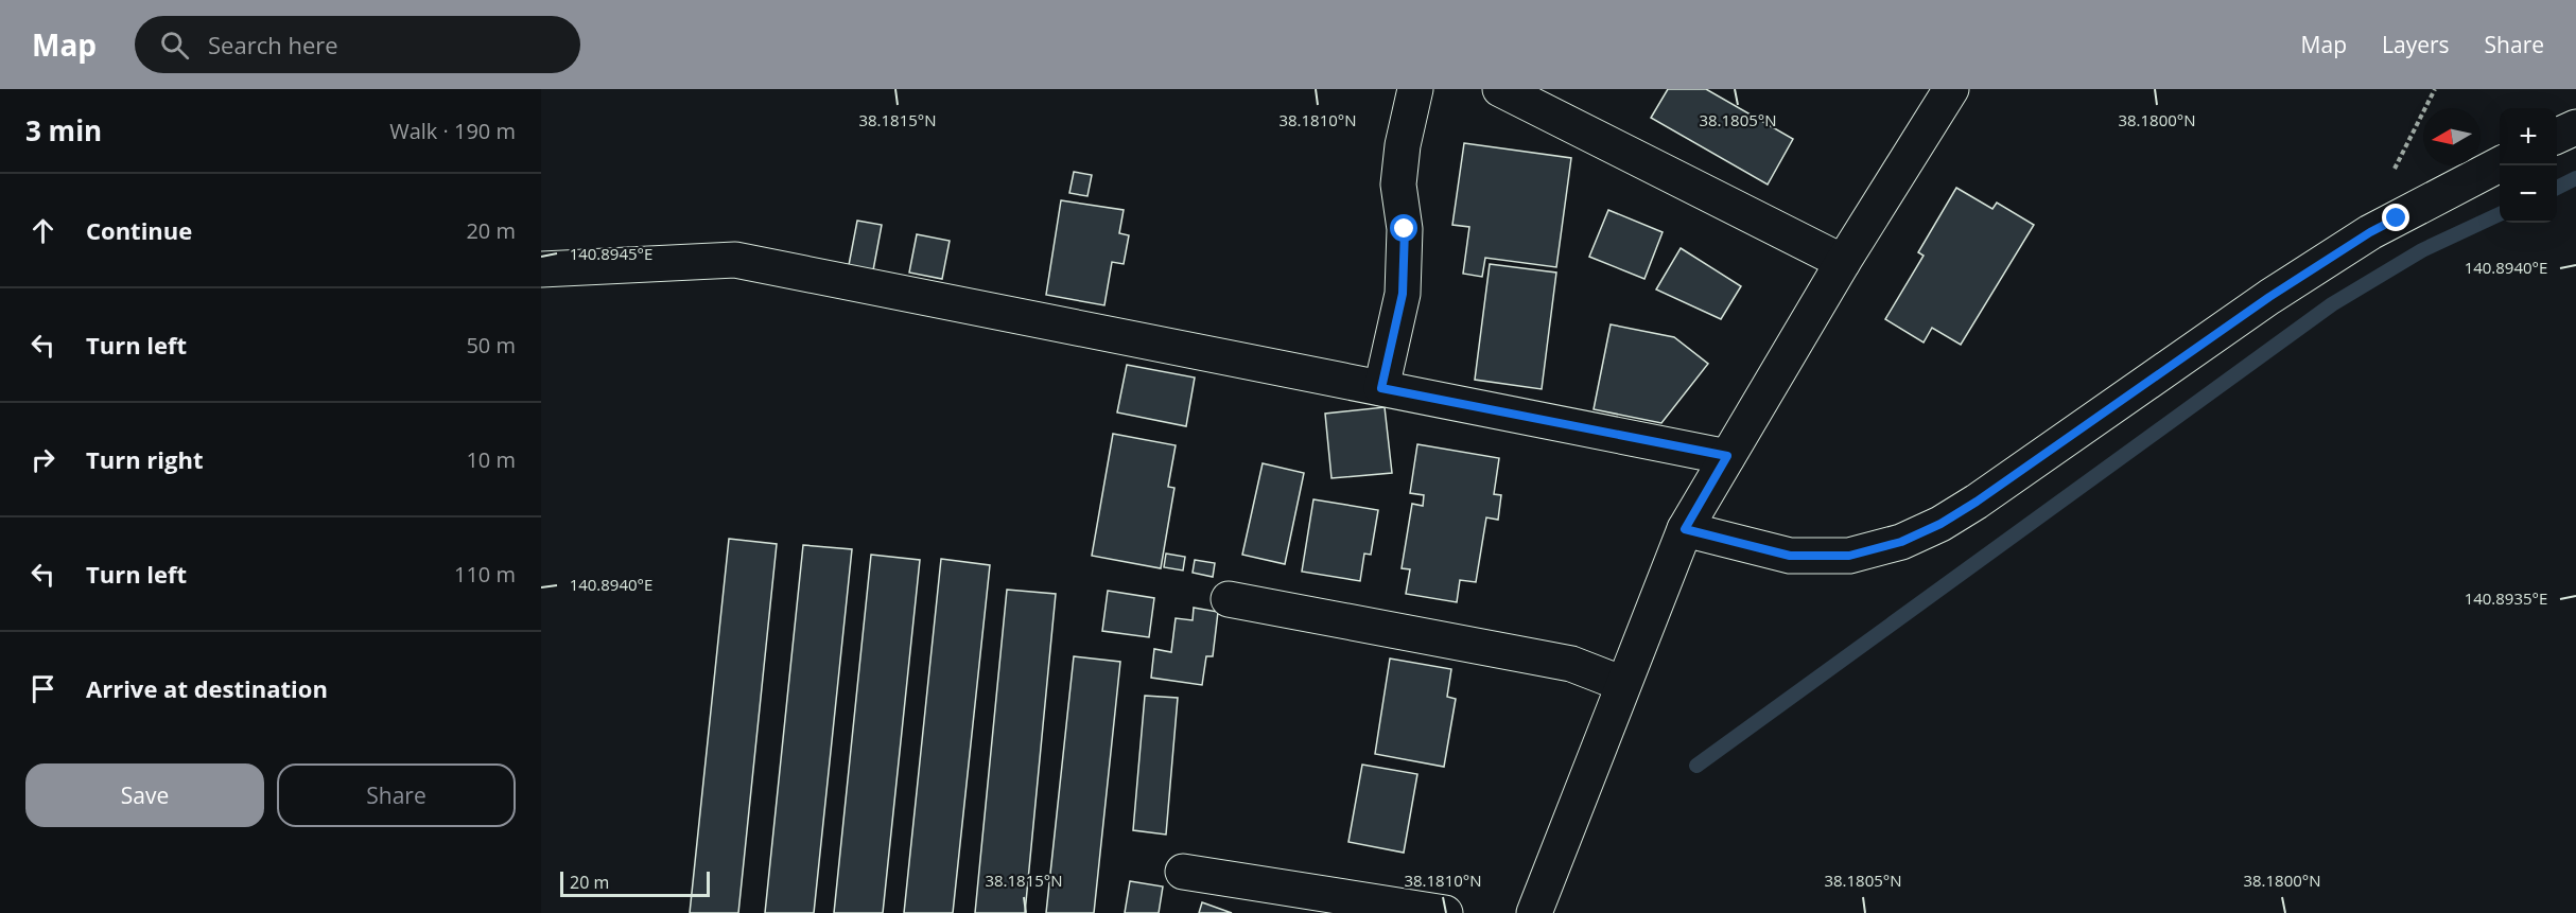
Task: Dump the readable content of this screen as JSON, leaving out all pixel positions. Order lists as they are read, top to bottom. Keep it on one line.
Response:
{"scale_bar":"20 m","north":"left","page":{"header":"Map","search":"Search here","nav":["Map","Layers","Share"],"heading":["3 min","Walk · 190 m"],"map_buttons":["+","−"],"list":[["Continue","20 m"],["Turn left","50 m"],["Turn right","10 m"],["Turn left","110 m"],"Arrive at destination"],"buttons":["Save","Share"],"scale":"20 m"},"coordinates":["38.1815°N","38.1810°N","38.1805°N","38.1800°N","140.8945°E","140.8940°E","140.8935°E"]}
